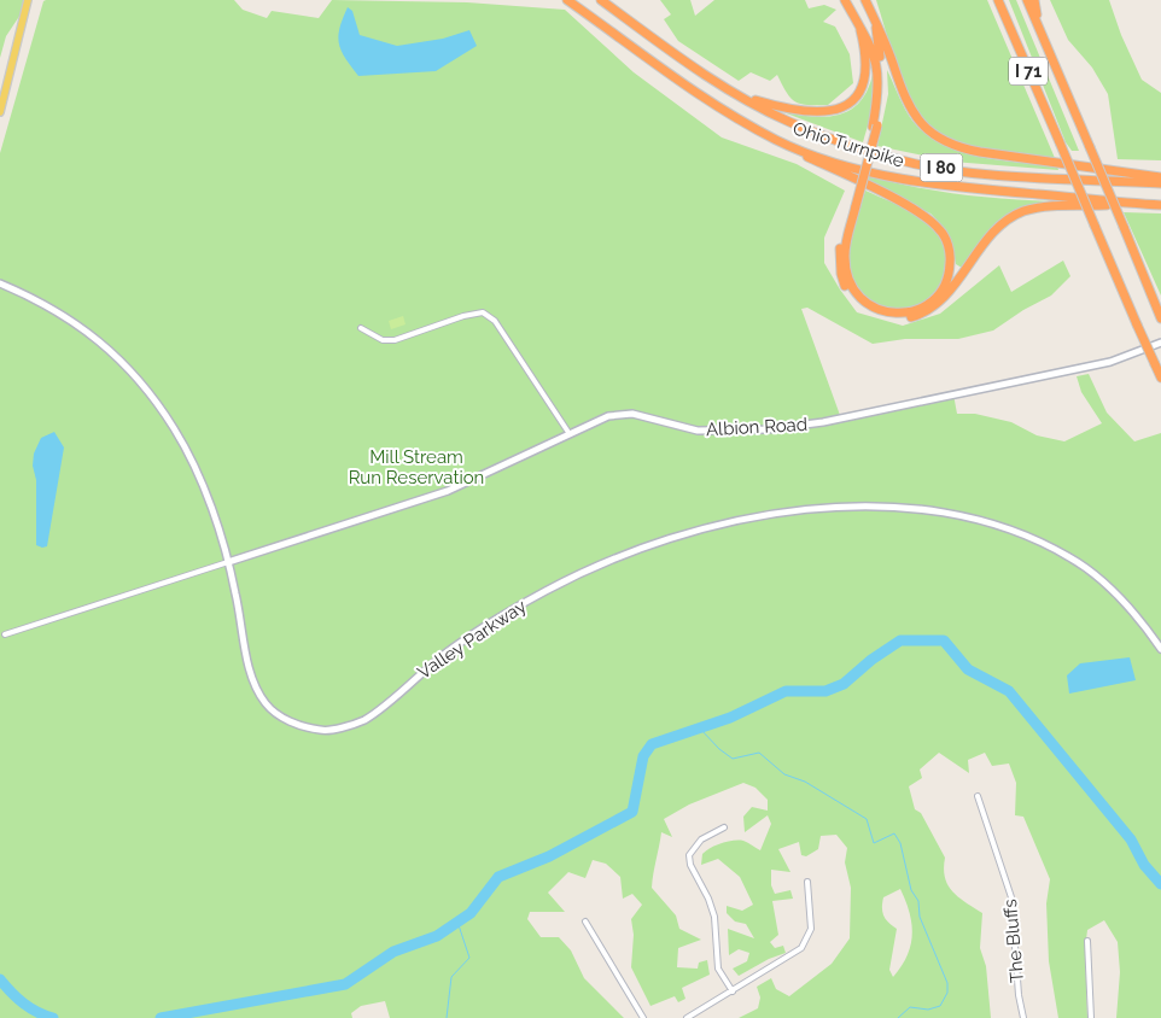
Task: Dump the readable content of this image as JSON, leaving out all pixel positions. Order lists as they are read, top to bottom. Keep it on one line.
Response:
{"streets":{"highway":["I 71","Ohio Turnpike","I 80"],"street":["Albion Road","Valley Parkway","The Bluffs"]},"crossings":[["Albion Road","Valley Parkway"]],"parks":["Mill Stream Run Reservation"]}
